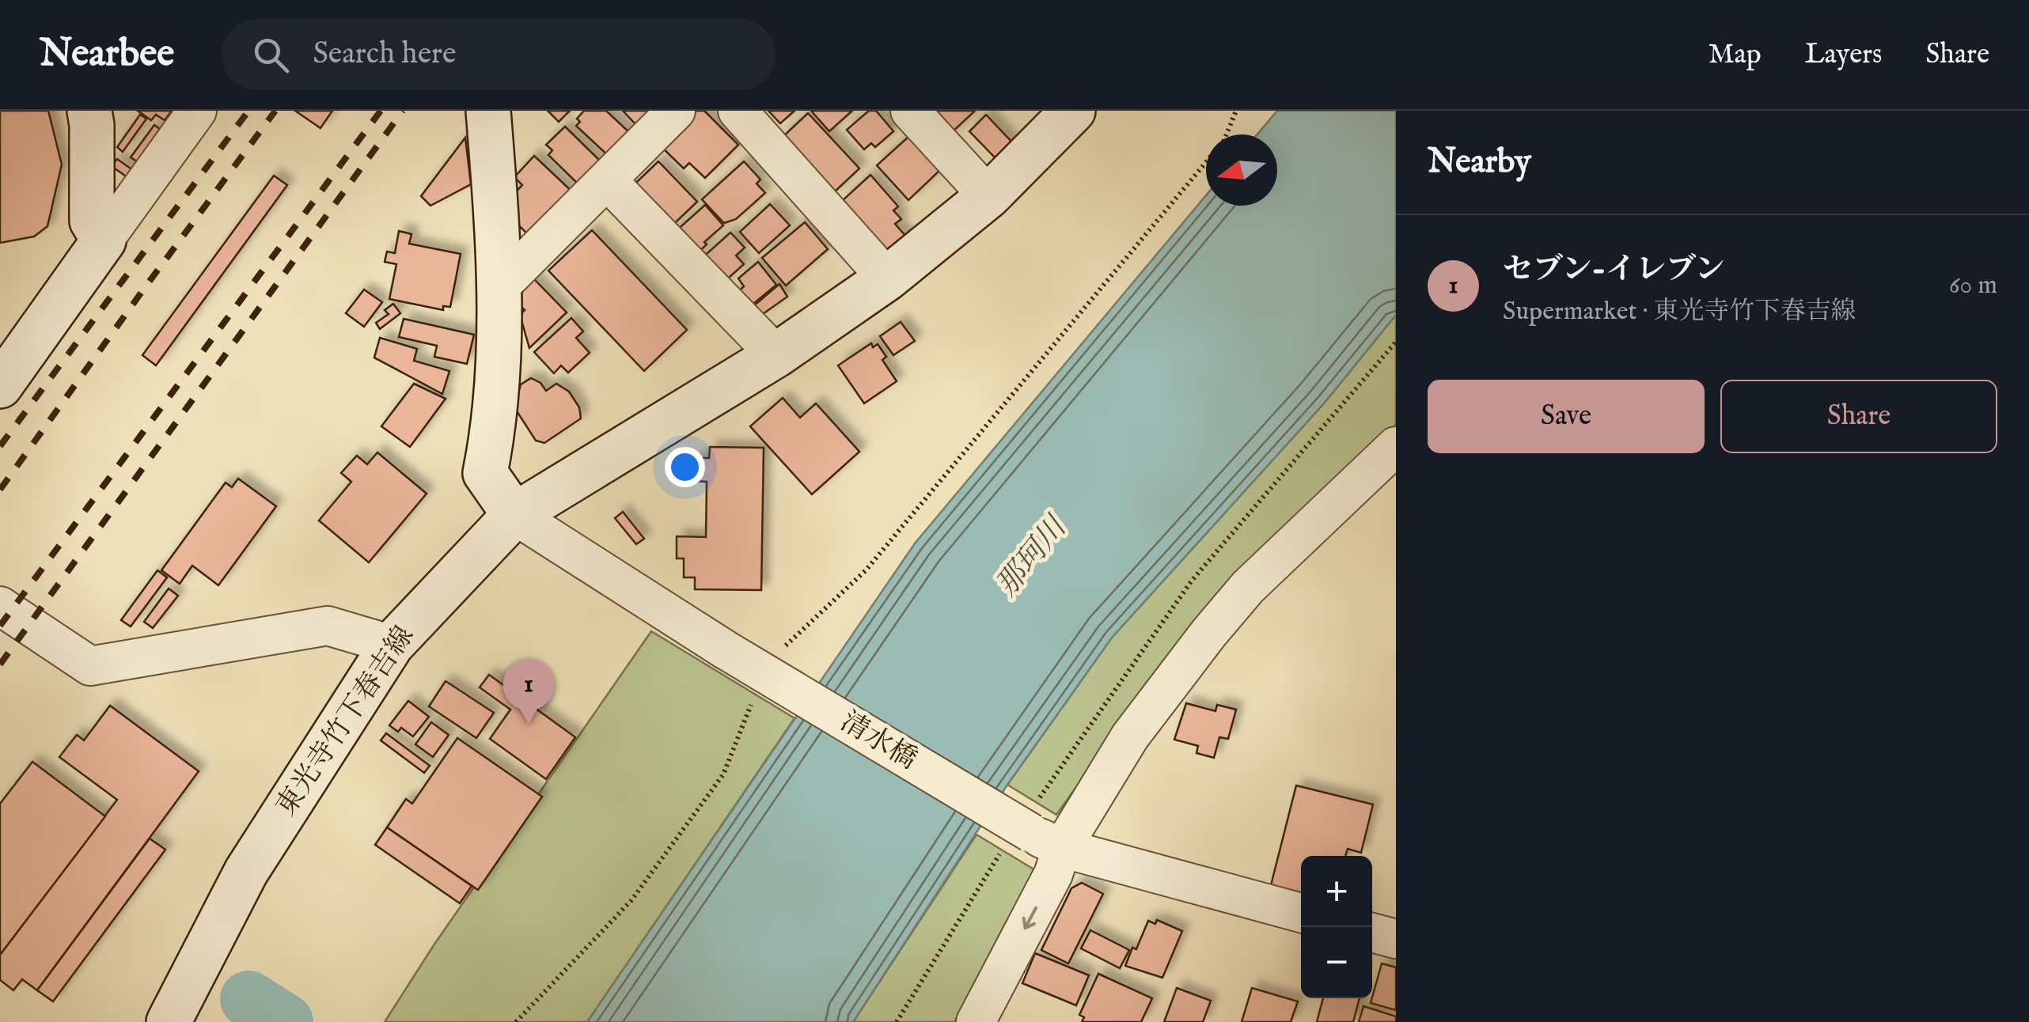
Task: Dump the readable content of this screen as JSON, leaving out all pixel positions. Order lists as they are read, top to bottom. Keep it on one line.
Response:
{"streets":{"main road":["東光寺竹下春吉線"],"street":["清水橋"]},"crossings":[["東光寺竹下春吉線","清水橋"]],"water":["那珂川"],"north":"left","page":{"header":"Nearbee","search":"Search here","nav":["Map","Layers","Share"],"heading":"Nearby","list":[{"mark":"1","name":"セブン-イレブン","note":"Supermarket · 東光寺竹下春吉線","value":"60 m"}],"buttons":["Save","Share"],"pins":"1","map_buttons":["+","−"]}}
